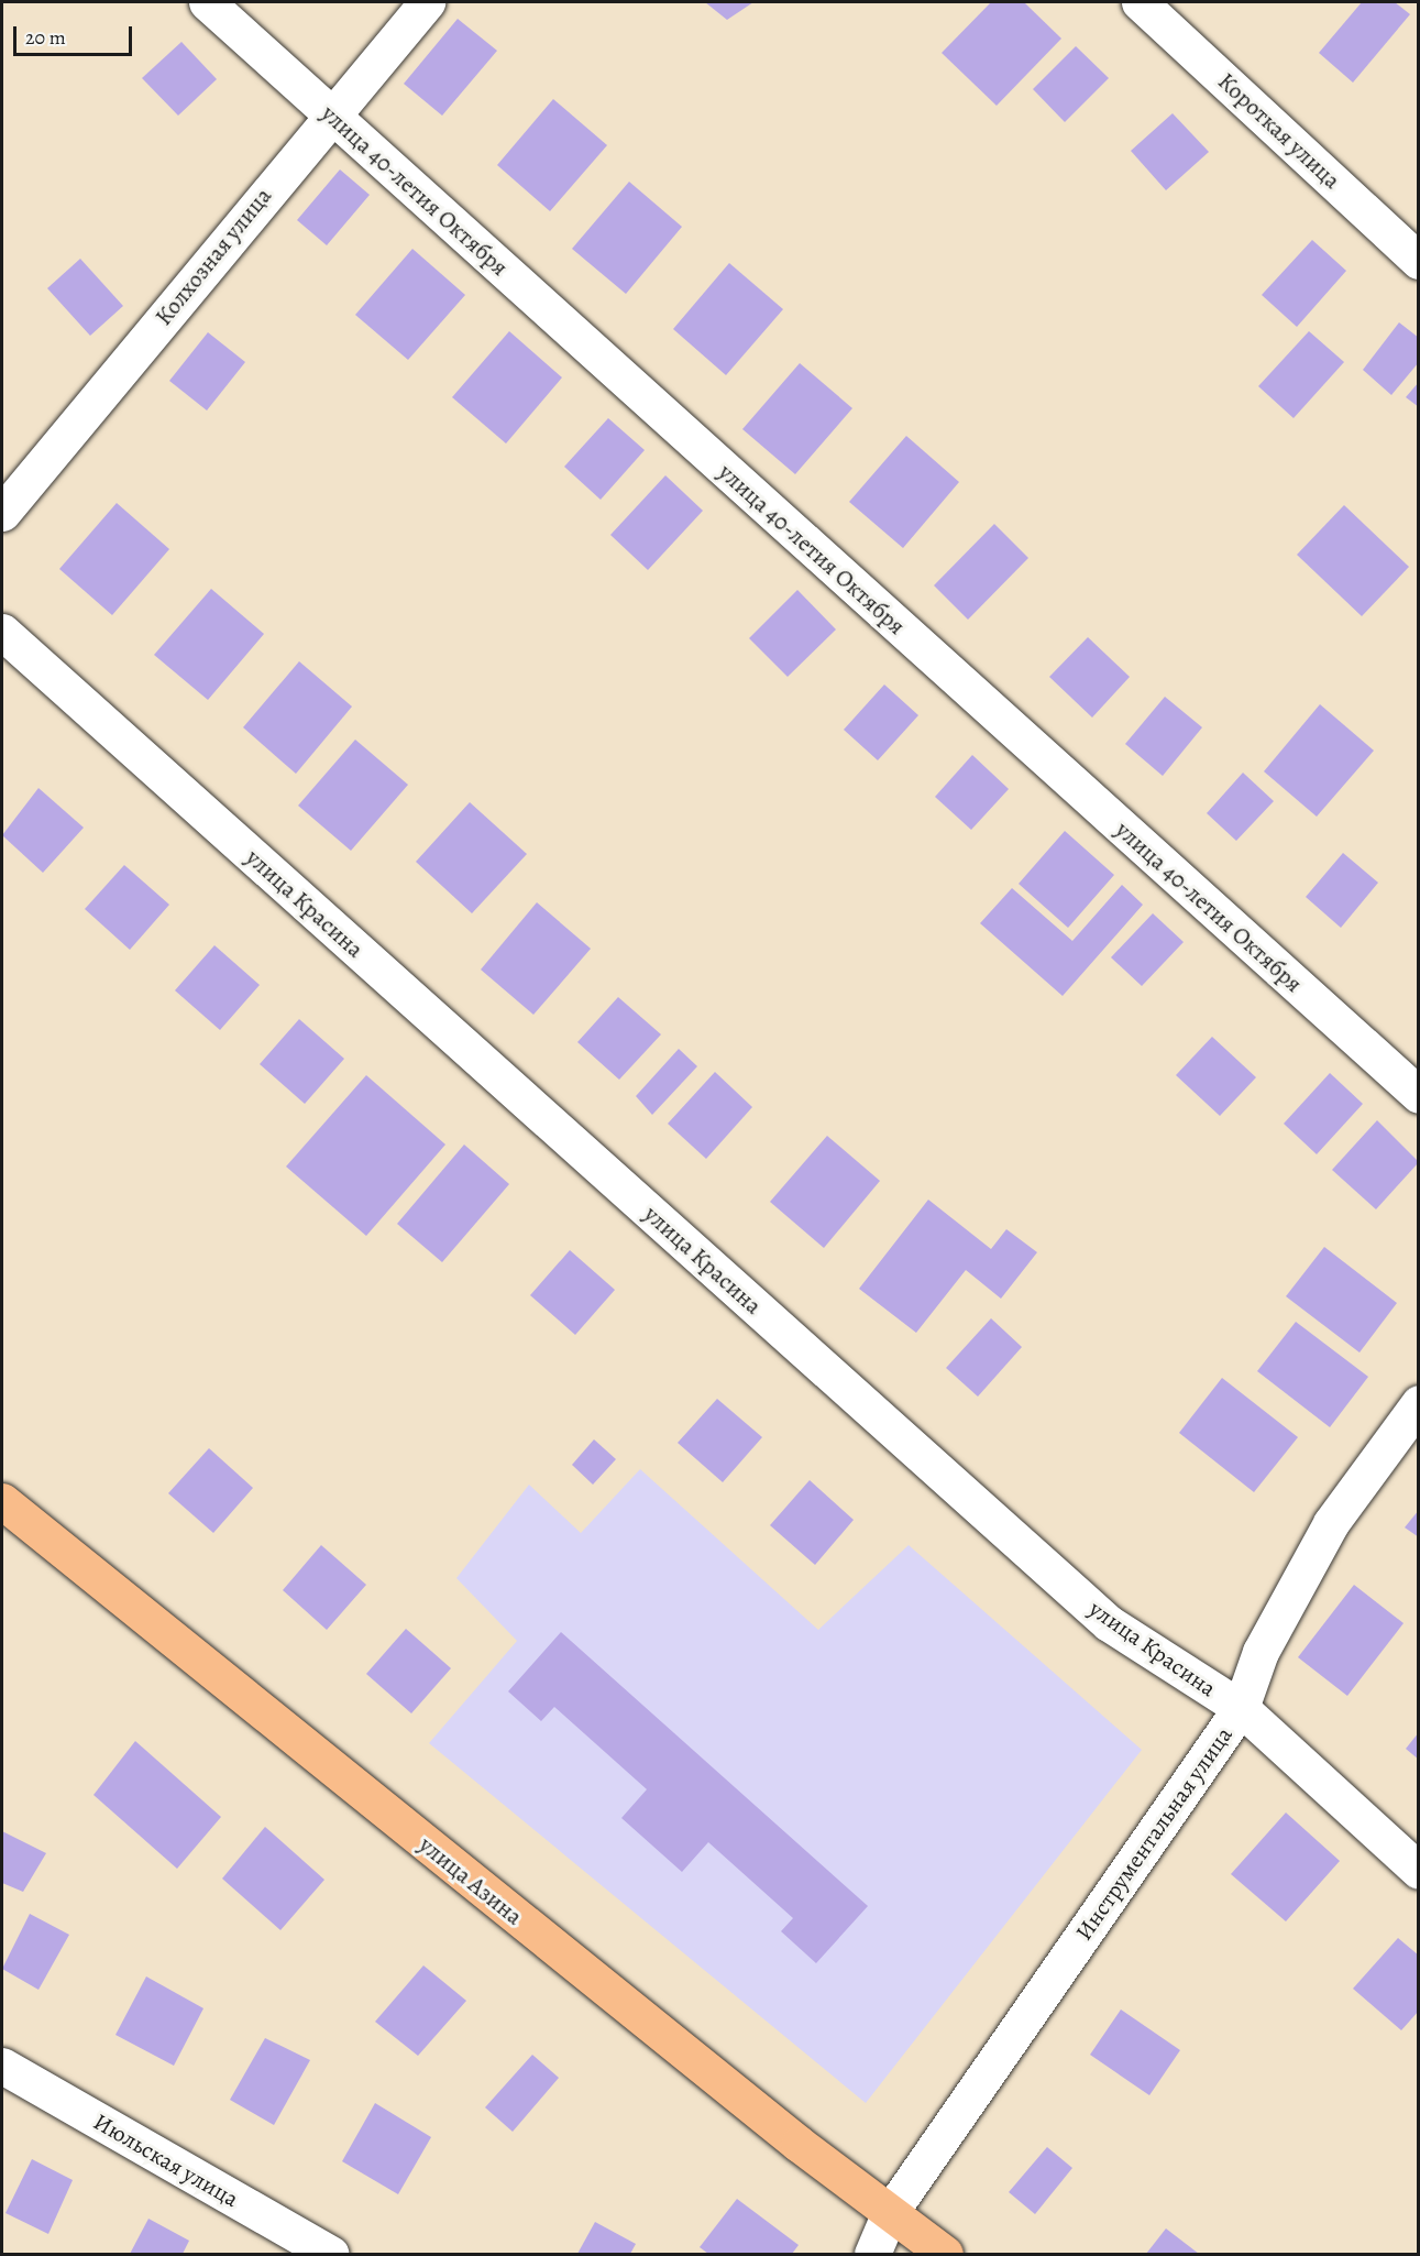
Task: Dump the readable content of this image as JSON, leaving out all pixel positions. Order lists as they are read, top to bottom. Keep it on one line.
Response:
{"streets":{"main road":["улица Азина"],"street":["Короткая улица","улица 40-летия Октября","Колхозная улица","улица Красина","Инструментальная улица","Июльская улица"]},"crossings":[["улица 40-летия Октября","Колхозная улица"],["улица Красина","Инструментальная улица"],["Инструментальная улица","улица Азина"]],"scale_bar":"20 m"}
